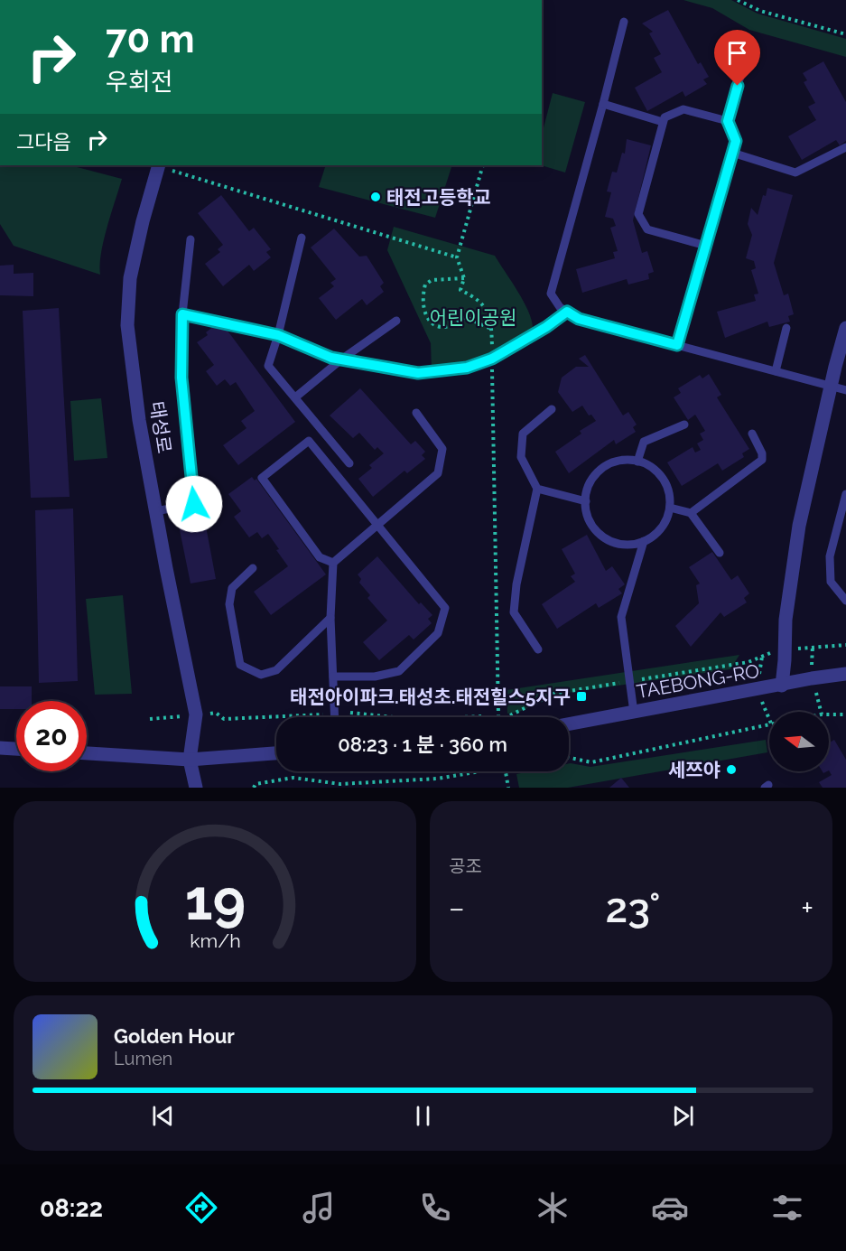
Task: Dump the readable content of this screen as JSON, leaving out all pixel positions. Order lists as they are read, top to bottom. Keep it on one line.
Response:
{"streets":{"street":["태성로","TAEBONG-RO"]},"parks":["어린이공원"],"places":{"other":["태전고등학교","세쯔야"],"transit":["태전아이파크.태성초.태전힐스5지구"]},"north":"left","page":{"turn":["70 m","우회전"],"then":"그다음","limit":"20","trip":"08:23 · 1 분 · 360 m","tile":"공조","heat":["−","23°","+"],"song":["Golden Hour","Lumen"],"tabs":"08:22","gauge":["19","km/h"]}}
